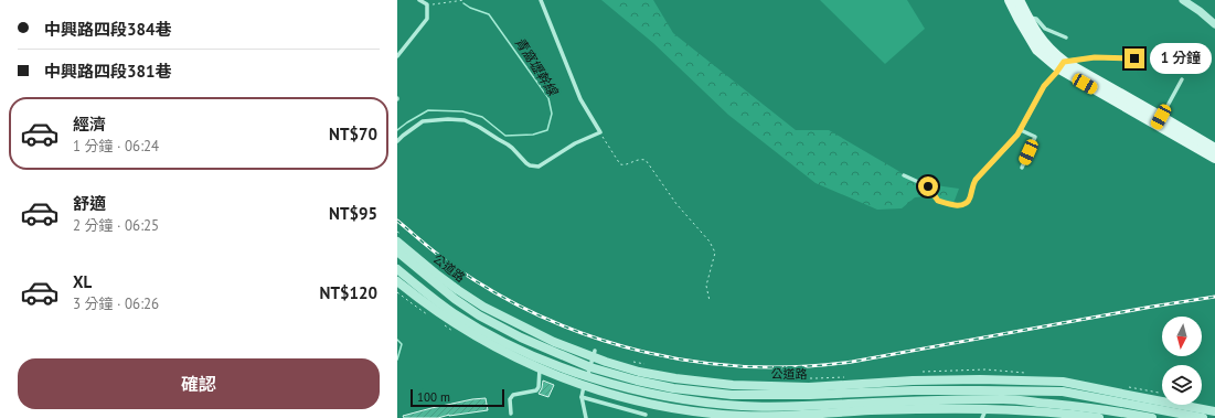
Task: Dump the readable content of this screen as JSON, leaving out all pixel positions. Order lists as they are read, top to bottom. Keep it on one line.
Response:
{"streets":{"street":["公道路"]},"water":["青窩壢幹線"],"scale_bar":"100 m","north":"bottom","page":{"banner":["中興路四段384巷","中興路四段381巷"],"bubble":"1 分鐘","list":[{"name":"經濟","note":"1 分鐘 · 06:24","value":"NT$70"},{"name":"舒適","note":"2 分鐘 · 06:25","value":"NT$95"},{"name":"XL","note":"3 分鐘 · 06:26","value":"NT$120"}],"buttons":"確認","scale":"100 m"}}
